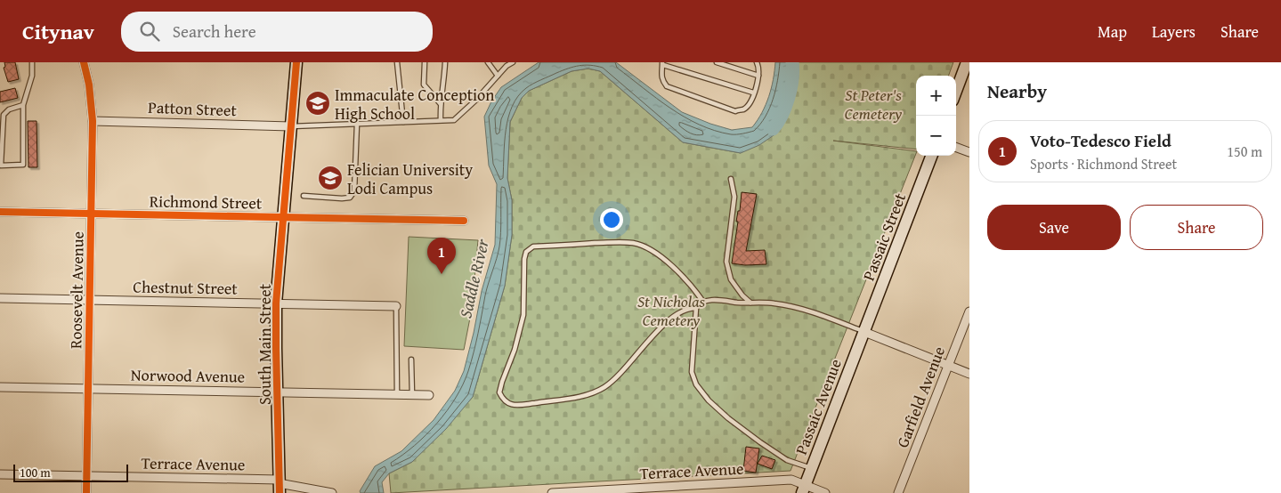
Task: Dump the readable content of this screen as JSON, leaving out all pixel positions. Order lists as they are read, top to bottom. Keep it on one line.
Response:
{"streets":{"street":["Patton Street","Richmond Street","Passaic Street","Chestnut Street","Roosevelt Avenue","South Main Street","Norwood Avenue","Garfield Avenue","Passaic Avenue","Terrace Avenue"]},"crossings":[["Patton Street","Roosevelt Avenue"],["Patton Street","South Main Street"],["Richmond Street","Roosevelt Avenue"],["Richmond Street","South Main Street"],["Passaic Street","Passaic Avenue"],["Chestnut Street","Roosevelt Avenue"],["Chestnut Street","South Main Street"],["Roosevelt Avenue","Norwood Avenue"],["Roosevelt Avenue","Terrace Avenue"],["South Main Street","Norwood Avenue"],["South Main Street","Terrace Avenue"],["Passaic Avenue","Terrace Avenue"]],"water":["Saddle River"],"parks":["St Peter's Cemetery","St Nicholas Cemetery"],"places":{"school or university":["Immaculate Conception High School","Felician University Lodi Campus"]},"scale_bar":"100 m","page":{"header":"Citynav","search":"Search here","nav":["Map","Layers","Share"],"heading":"Nearby","map_buttons":["+","−"],"list":[{"mark":"1","name":"Voto-Tedesco Field","note":"Sports · Richmond Street","value":"150 m"}],"buttons":["Save","Share"],"pins":"1","scale":"100 m"}}
